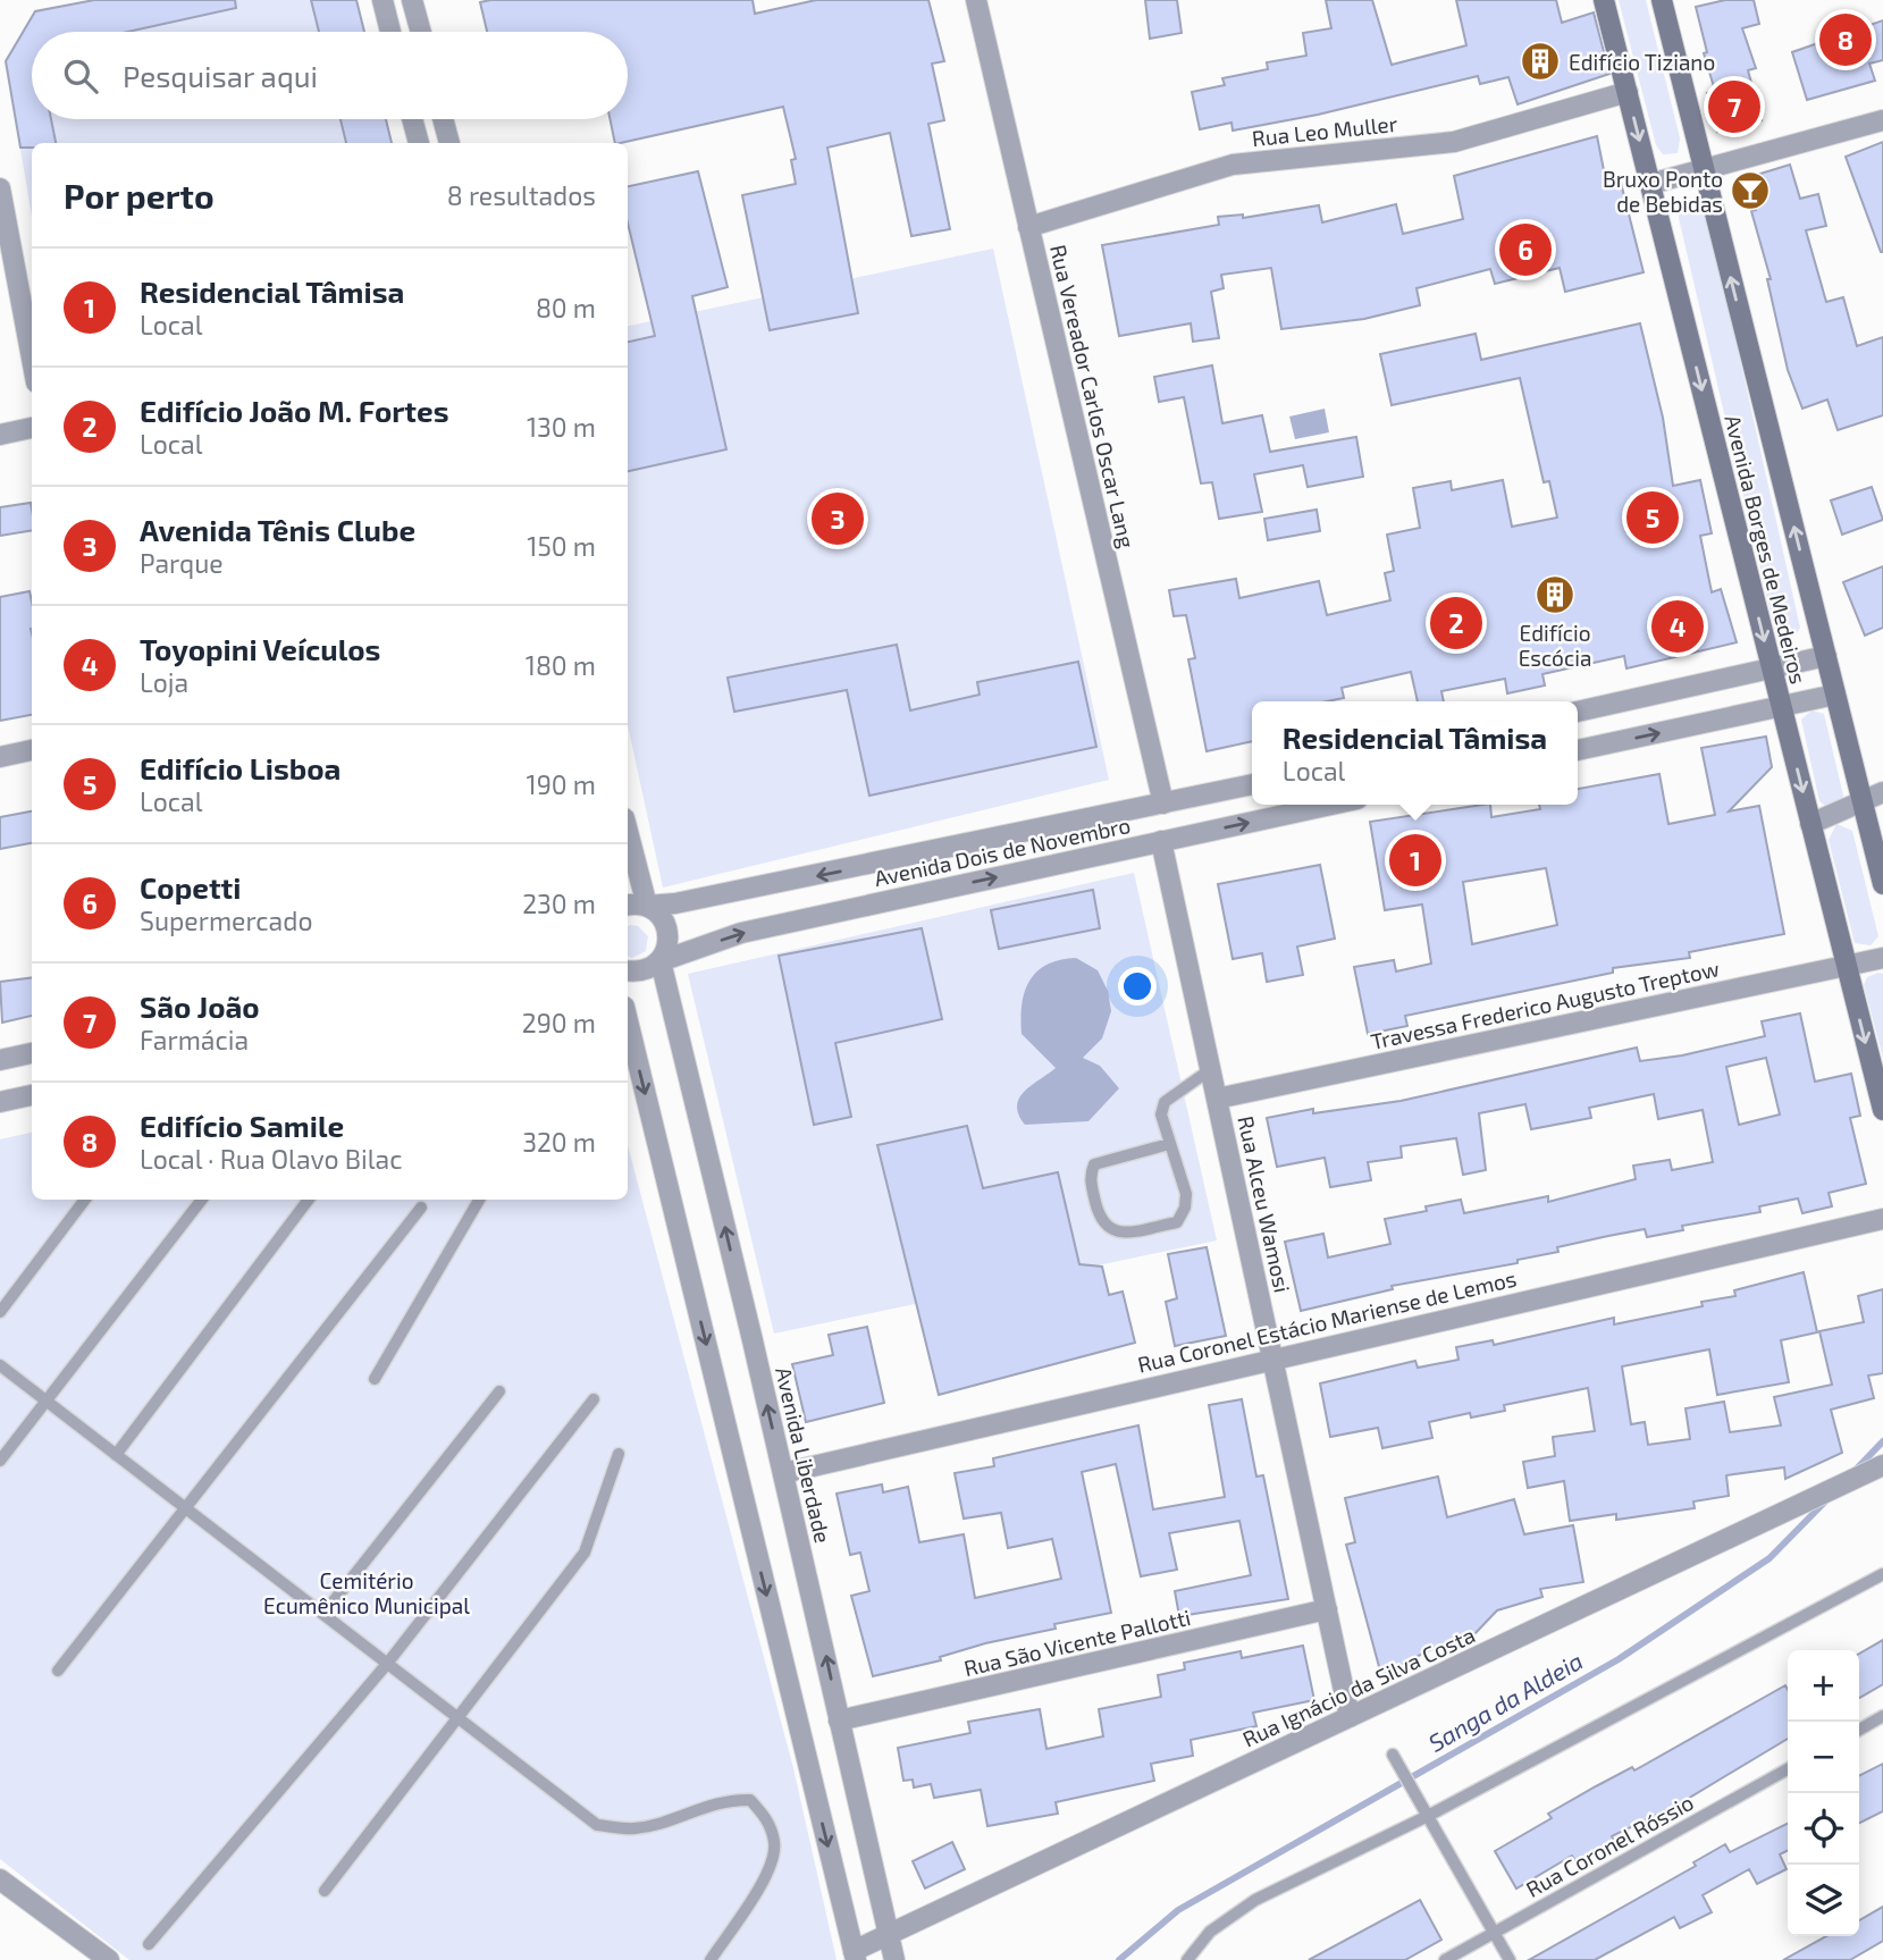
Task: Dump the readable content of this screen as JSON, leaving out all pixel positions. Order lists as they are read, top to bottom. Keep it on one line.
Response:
{"streets":{"main road":["Avenida Borges de Medeiros"],"street":["Rua Leo Muller","Rua Vereador Carlos Oscar Lang","Avenida Dois de Novembro","Travessa Frederico Augusto Treptow","Rua Alceu Wamosi","Rua Coronel Estácio Mariense de Lemos","Avenida Liberdade","Rua São Vicente Pallotti","Rua Ignácio da Silva Costa"],"lane":["Rua Coronel Róssio"]},"crossings":[["Rua Leo Muller","Rua Vereador Carlos Oscar Lang"],["Rua Leo Muller","Avenida Borges de Medeiros"],["Rua Vereador Carlos Oscar Lang","Avenida Dois de Novembro"],["Rua Vereador Carlos Oscar Lang","Rua Alceu Wamosi"],["Avenida Borges de Medeiros","Travessa Frederico Augusto Treptow"],["Avenida Dois de Novembro","Rua Alceu Wamosi"],["Avenida Dois de Novembro","Avenida Liberdade"],["Travessa Frederico Augusto Treptow","Rua Alceu Wamosi"],["Rua Alceu Wamosi","Rua Coronel Estácio Mariense de Lemos"],["Rua Alceu Wamosi","Rua São Vicente Pallotti"],["Rua Alceu Wamosi","Rua Ignácio da Silva Costa"],["Rua Coronel Estácio Mariense de Lemos","Avenida Liberdade"],["Avenida Liberdade","Rua São Vicente Pallotti"],["Avenida Liberdade","Rua Ignácio da Silva Costa"]],"water":["Sanga da Aldeia"],"parks":["Cemitério Ecumênico Municipal"],"places":{"building":["Edifício Tiziano","Edifício Escócia"],"bar":["Bruxo Ponto de Bebidas"]},"page":{"pins":["8","7","6","5","3","2","4","1"],"search":"Pesquisar aqui","heading":["Por perto","8 resultados"],"list":[{"mark":"1","name":"Residencial Tâmisa","note":"Local","value":"80 m"},{"mark":"2","name":"Edifício João M. Fortes","note":"Local","value":"130 m"},{"mark":"3","name":"Avenida Tênis Clube","note":"Parque","value":"150 m"},{"mark":"4","name":"Toyopini Veículos","note":"Loja","value":"180 m"},{"mark":"5","name":"Edifício Lisboa","note":"Local","value":"190 m"},{"mark":"6","name":"Copetti","note":"Supermercado","value":"230 m"},{"mark":"7","name":"São João","note":"Farmácia","value":"290 m"},{"mark":"8","name":"Edifício Samile","note":"Local · Rua Olavo Bilac","value":"320 m"}],"popup":["Residencial Tâmisa","Local"],"map_buttons":["+","−"]}}
